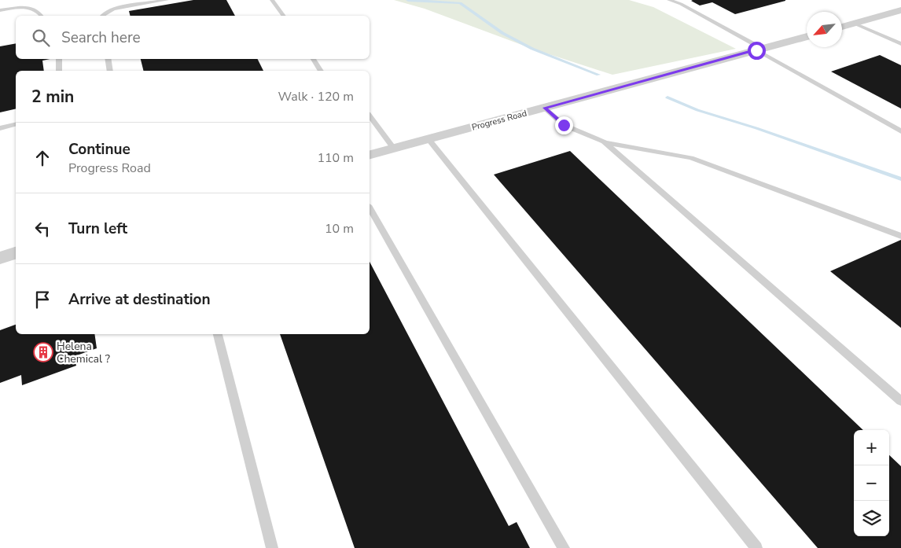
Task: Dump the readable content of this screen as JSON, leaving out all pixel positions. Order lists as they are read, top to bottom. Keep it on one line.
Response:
{"streets":{"street":["Progress Road"]},"places":{"building":["Helena Chemical ?"]},"north":"bottom left","page":{"search":"Search here","heading":["2 min","Walk · 120 m"],"list":[["Continue","Progress Road","110 m"],["Turn left","10 m"],"Arrive at destination"],"map_buttons":["+","−"]}}
